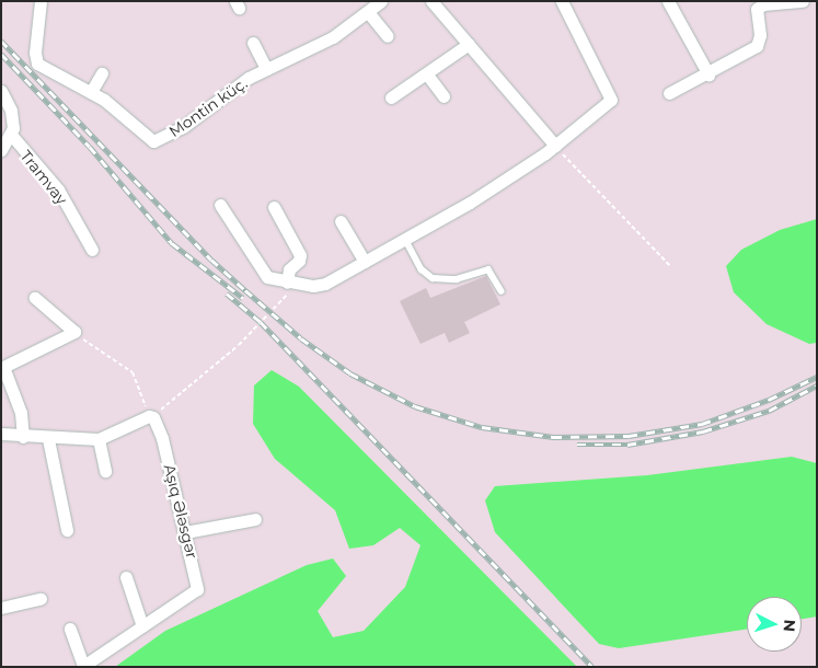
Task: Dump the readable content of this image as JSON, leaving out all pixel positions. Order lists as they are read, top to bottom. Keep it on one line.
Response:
{"streets":{"street":["Montin küç.","Tramvay","Aşıq Ələsgər"]},"north":"right"}
